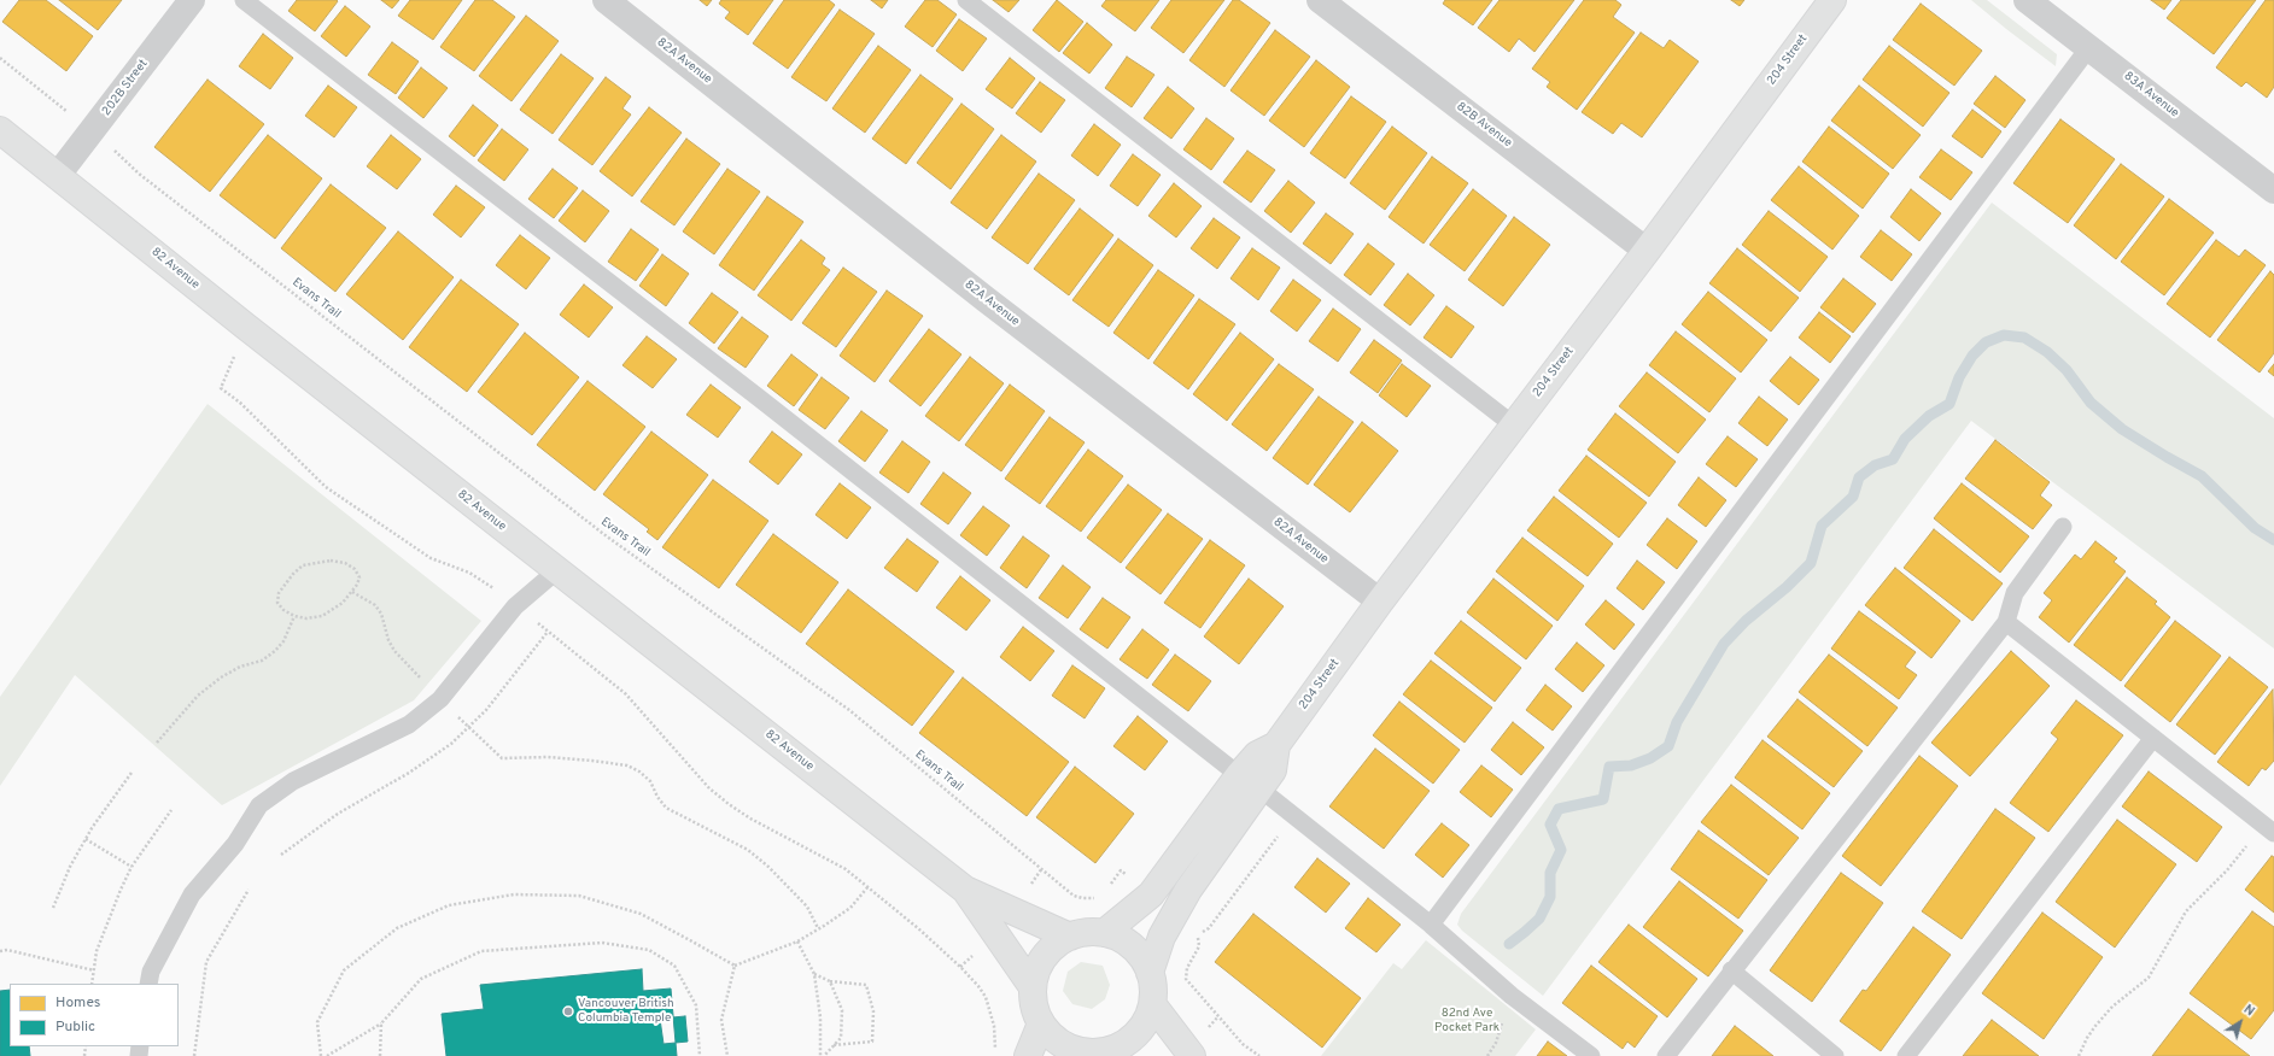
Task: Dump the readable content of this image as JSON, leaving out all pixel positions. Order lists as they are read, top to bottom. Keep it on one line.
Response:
{"streets":{"street":["204 Street","82A Avenue","202B Street","83A Avenue","82B Avenue","82 Avenue"],"path":["Evans Trail"]},"crossings":[["204 Street","82A Avenue"],["204 Street","82B Avenue"],["204 Street","82 Avenue"],["202B Street","82 Avenue"]],"parks":["82nd Ave Pocket Park"],"places":["Vancouver British Columbia Temple"],"legend":["Homes","Public"],"north":"top right"}
